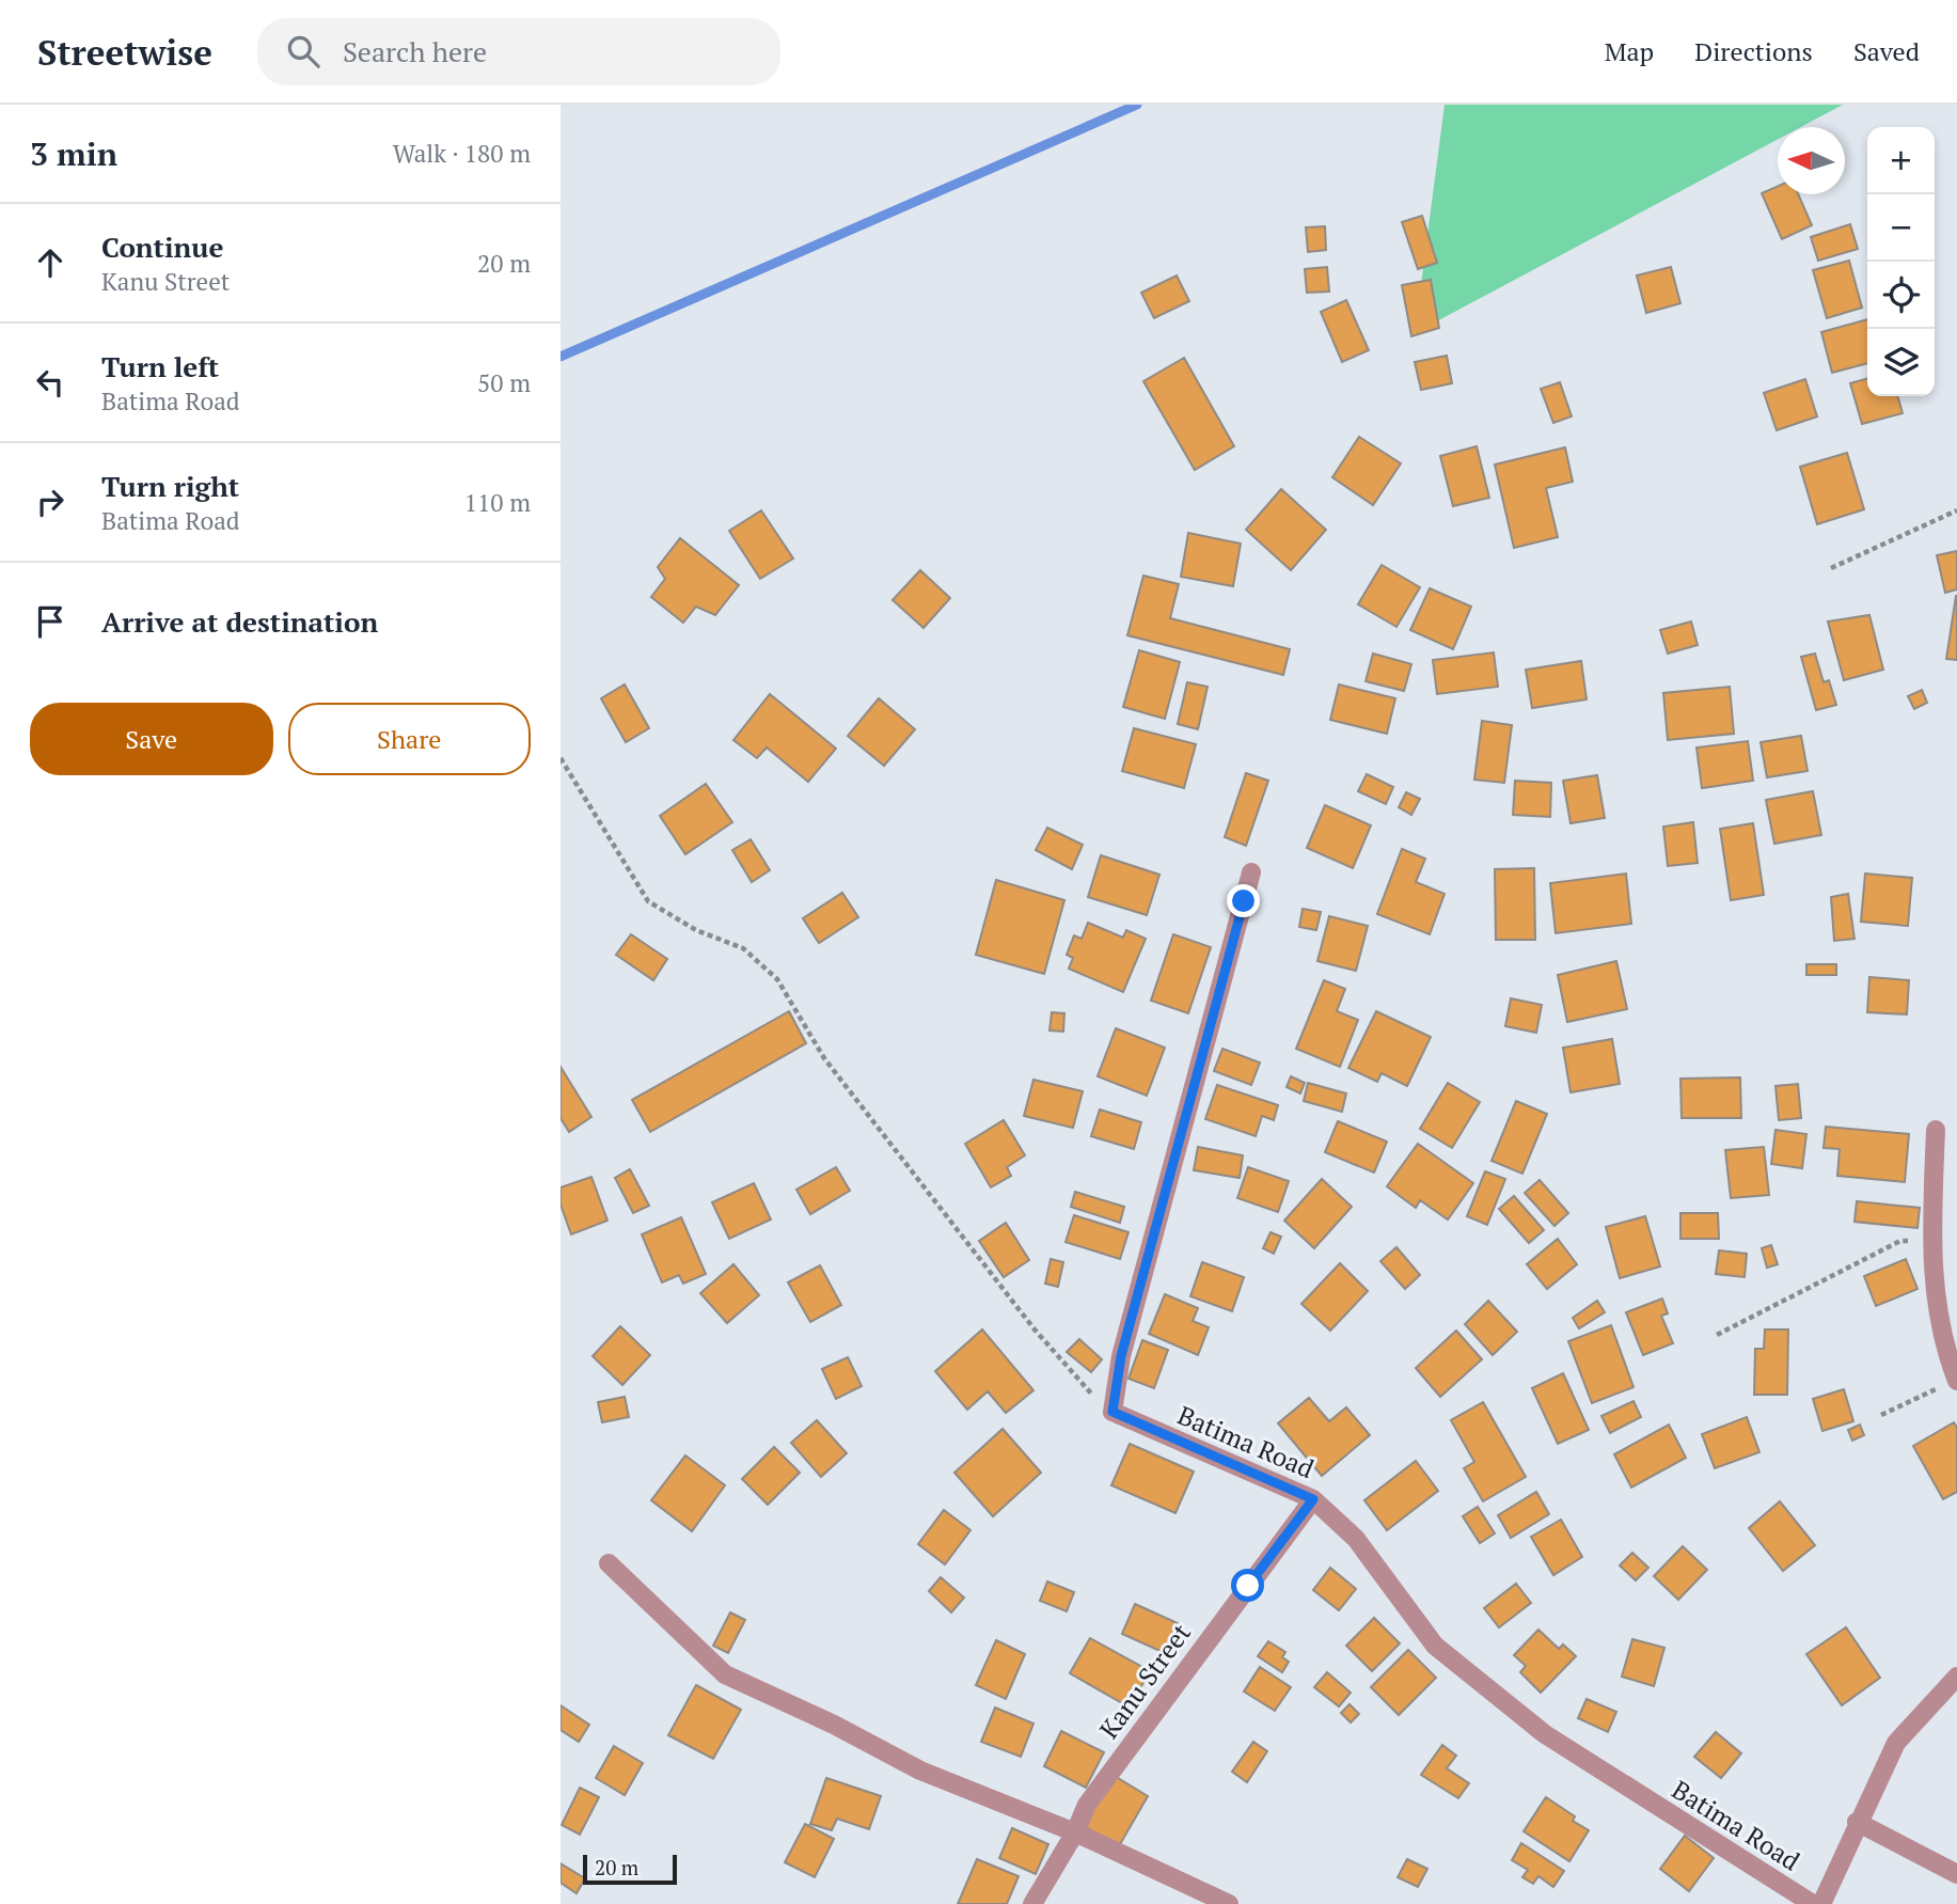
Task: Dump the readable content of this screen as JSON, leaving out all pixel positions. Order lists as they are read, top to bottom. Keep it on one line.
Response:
{"streets":{"street":["Batima Road","Kanu Street"]},"crossings":[["Batima Road","Kanu Street"]],"scale_bar":"20 m","north":"left","page":{"header":"Streetwise","search":"Search here","nav":["Map","Directions","Saved"],"heading":["3 min","Walk · 180 m"],"map_buttons":["+","−"],"list":[["Continue","Kanu Street","20 m"],["Turn left","Batima Road","50 m"],["Turn right","Batima Road","110 m"],"Arrive at destination"],"buttons":["Save","Share"],"scale":"20 m"}}
